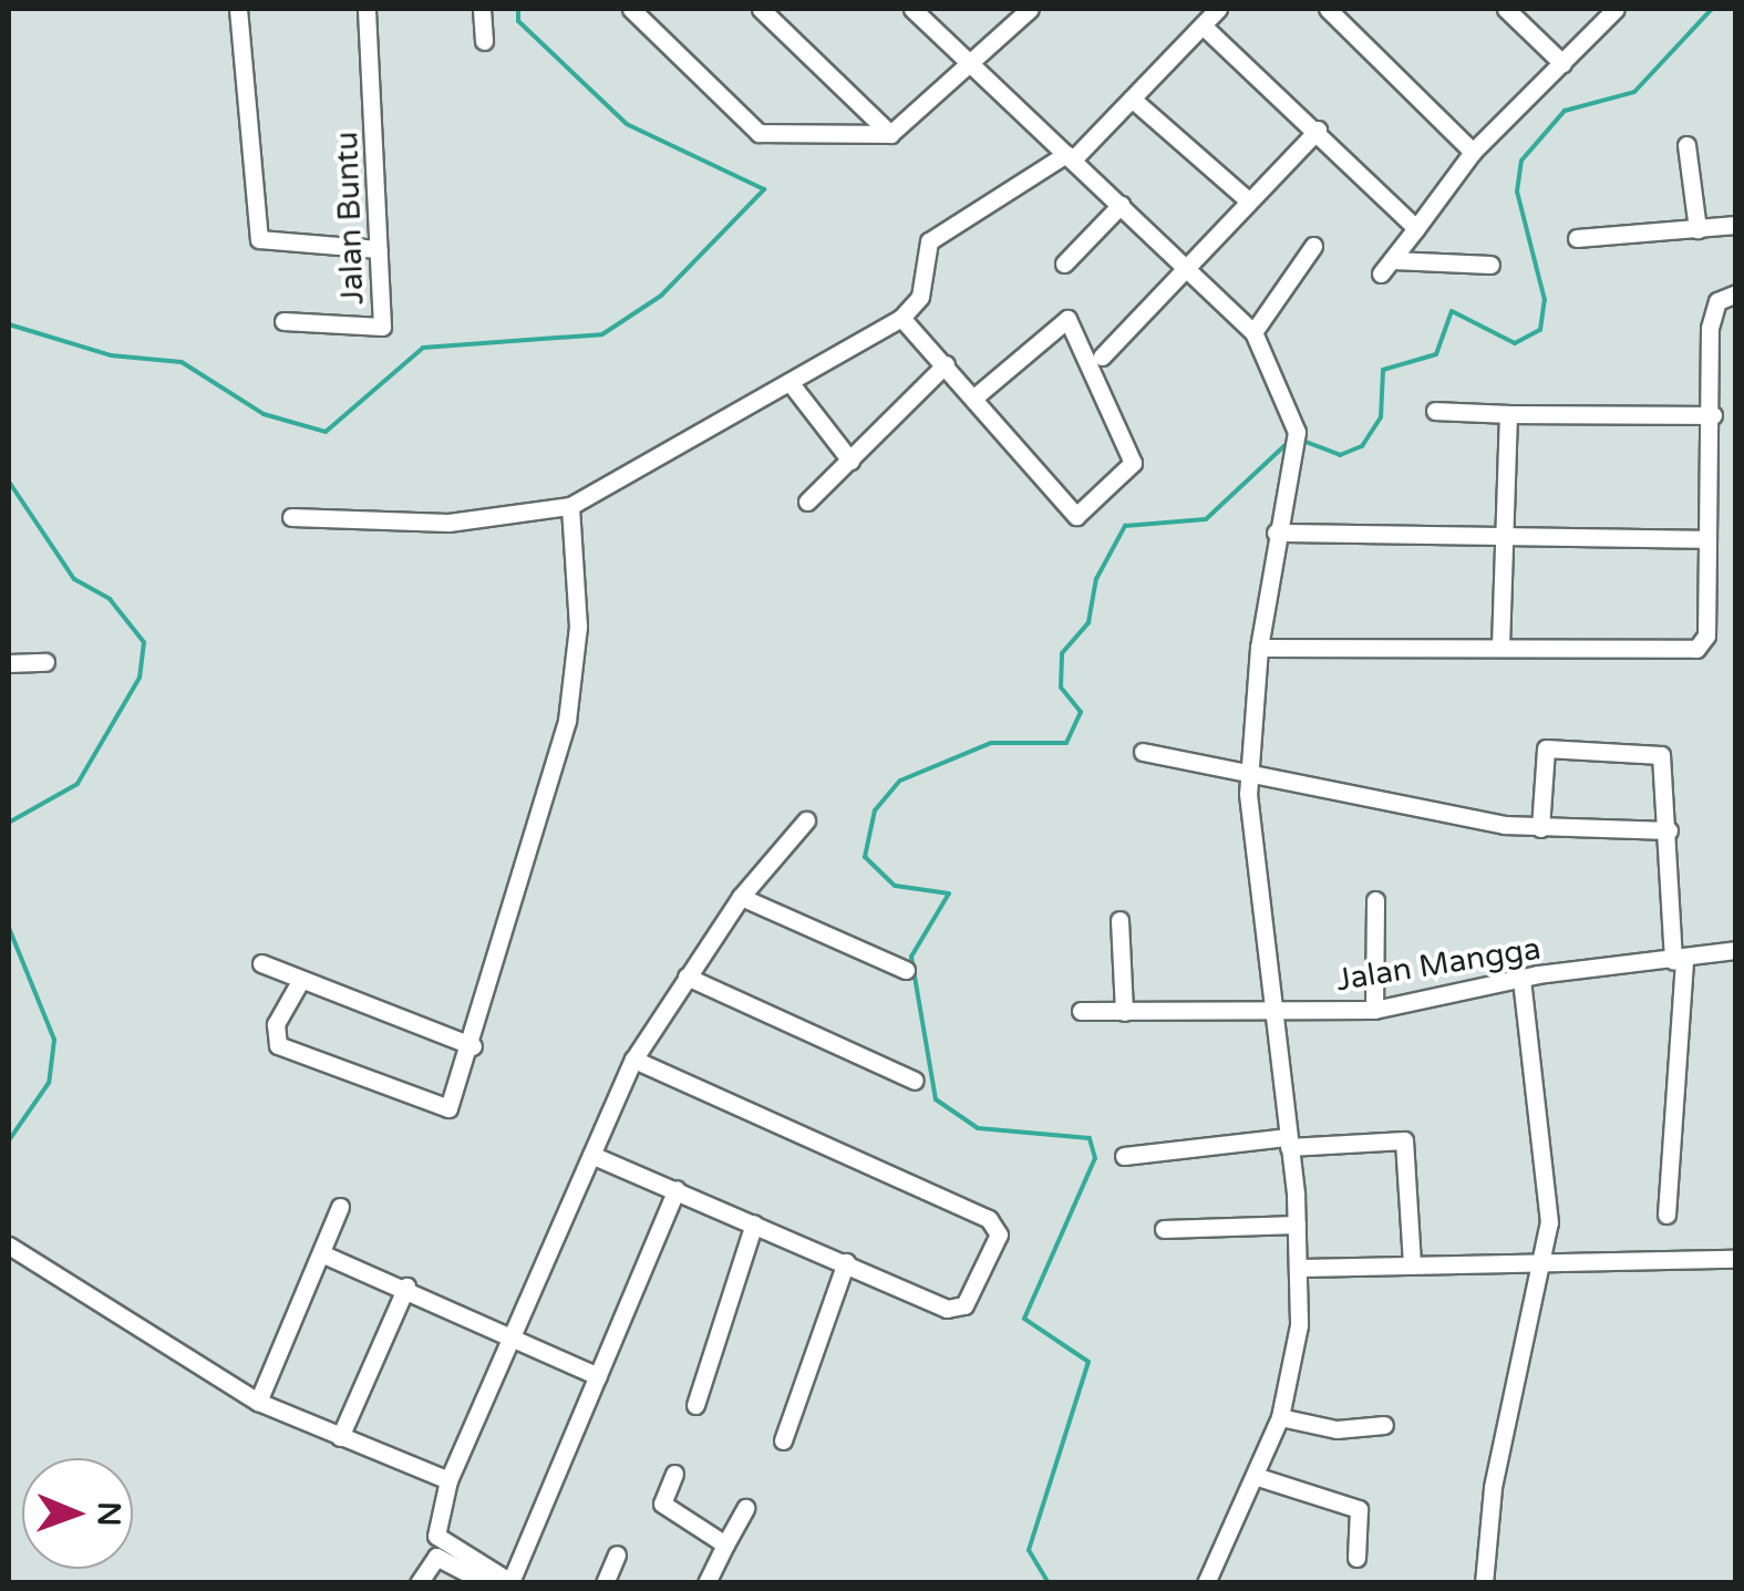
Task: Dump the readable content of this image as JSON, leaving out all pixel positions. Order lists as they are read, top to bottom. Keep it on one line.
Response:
{"streets":{"street":["Jalan Buntu","Jalan Mangga"]},"north":"right"}
